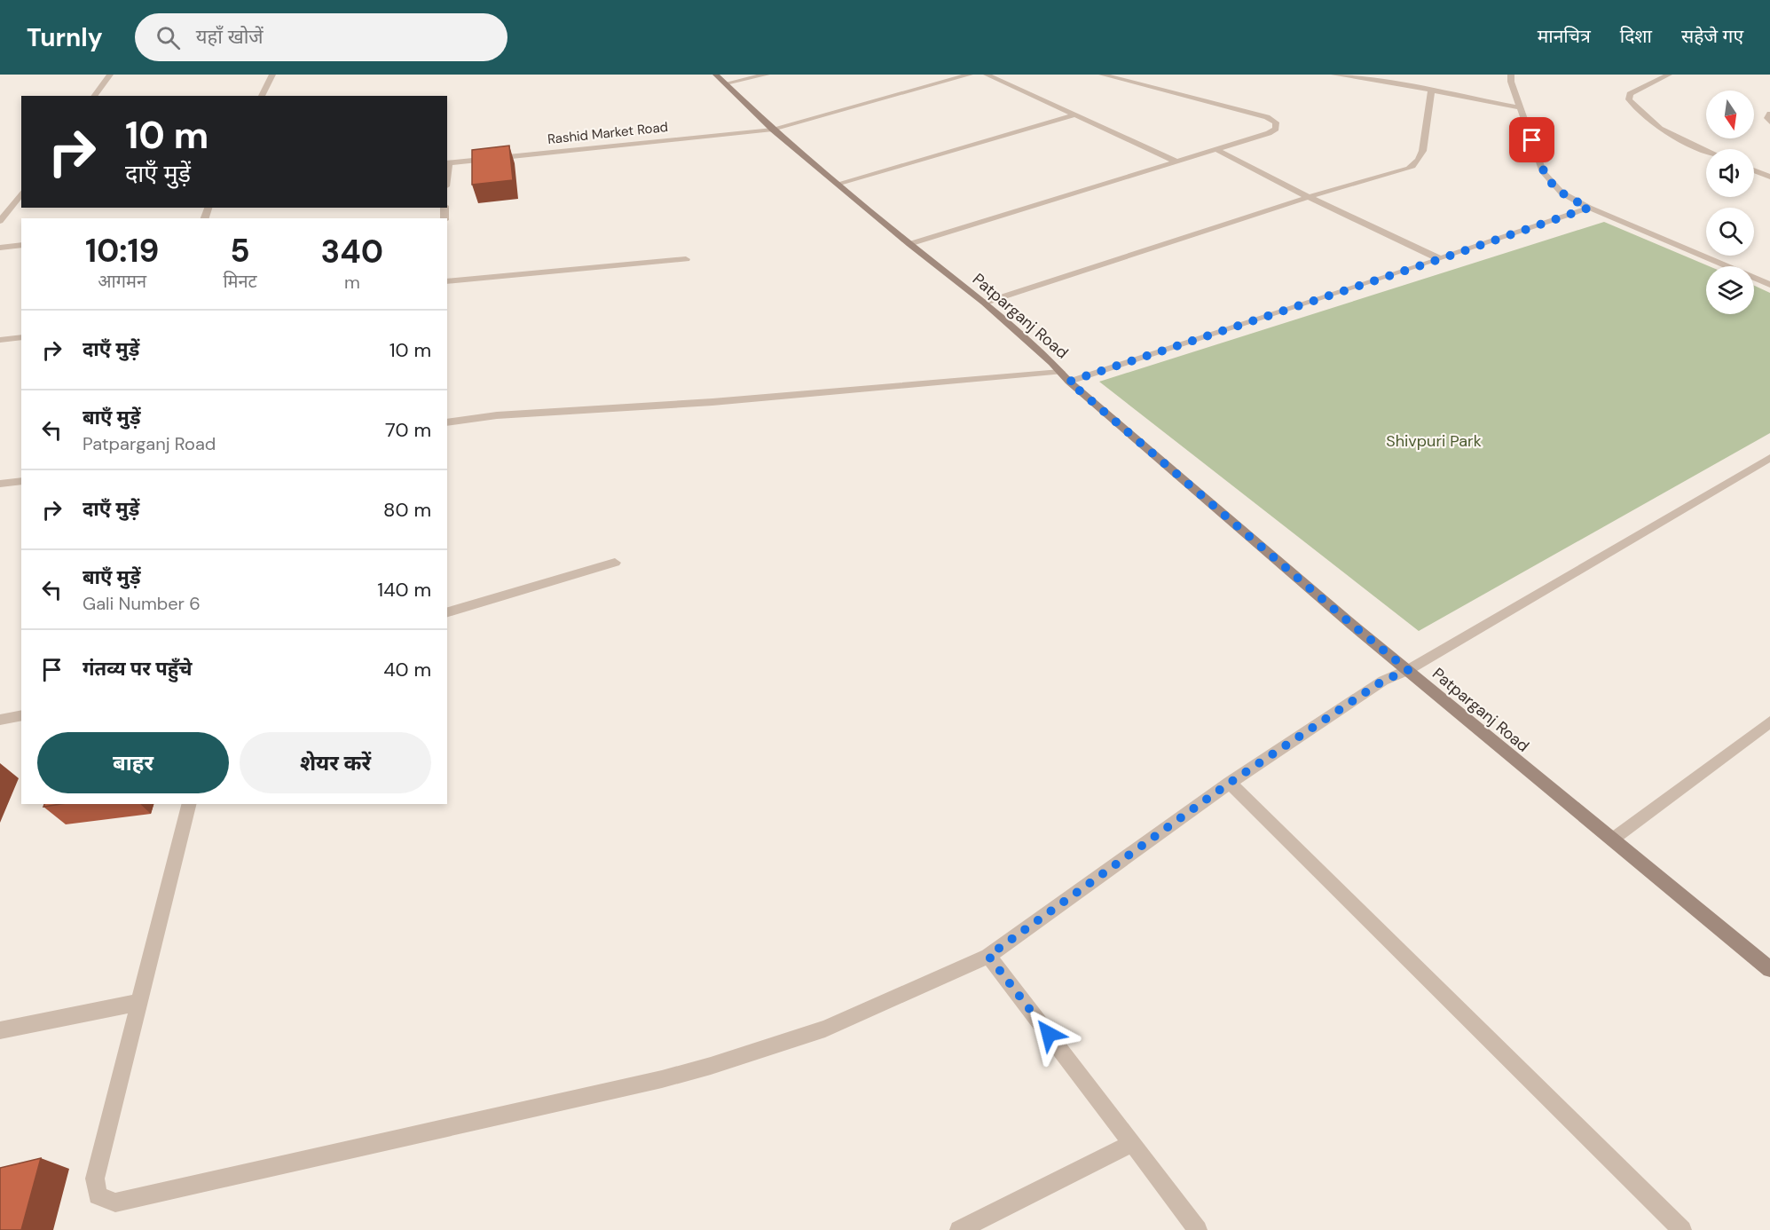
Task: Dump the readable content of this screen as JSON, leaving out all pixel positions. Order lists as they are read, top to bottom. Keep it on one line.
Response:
{"streets":{"street":["Rashid Market Road","Patparganj Road"]},"crossings":[["Rashid Market Road","Patparganj Road"]],"parks":["Shivpuri Park"],"north":"bottom","page":{"header":"Turnly","search":"यहाँ खोजें","nav":["मानचित्र","दिशा","सहेजे गए"],"turn":["10 m","दाएँ मुड़ें"],"eta":["10:19","आगमन","5","मिनट","340","m"],"list":[{"name":"दाएँ मुड़ें","value":"10 m"},{"name":"बाएँ मुड़ें","note":"Patparganj Road","value":"70 m"},{"name":"दाएँ मुड़ें","value":"80 m"},{"name":"बाएँ मुड़ें","note":"Gali Number 6","value":"140 m"},{"name":"गंतव्य पर पहुँचे","value":"40 m"}],"buttons":["बाहर","शेयर करें"]}}
